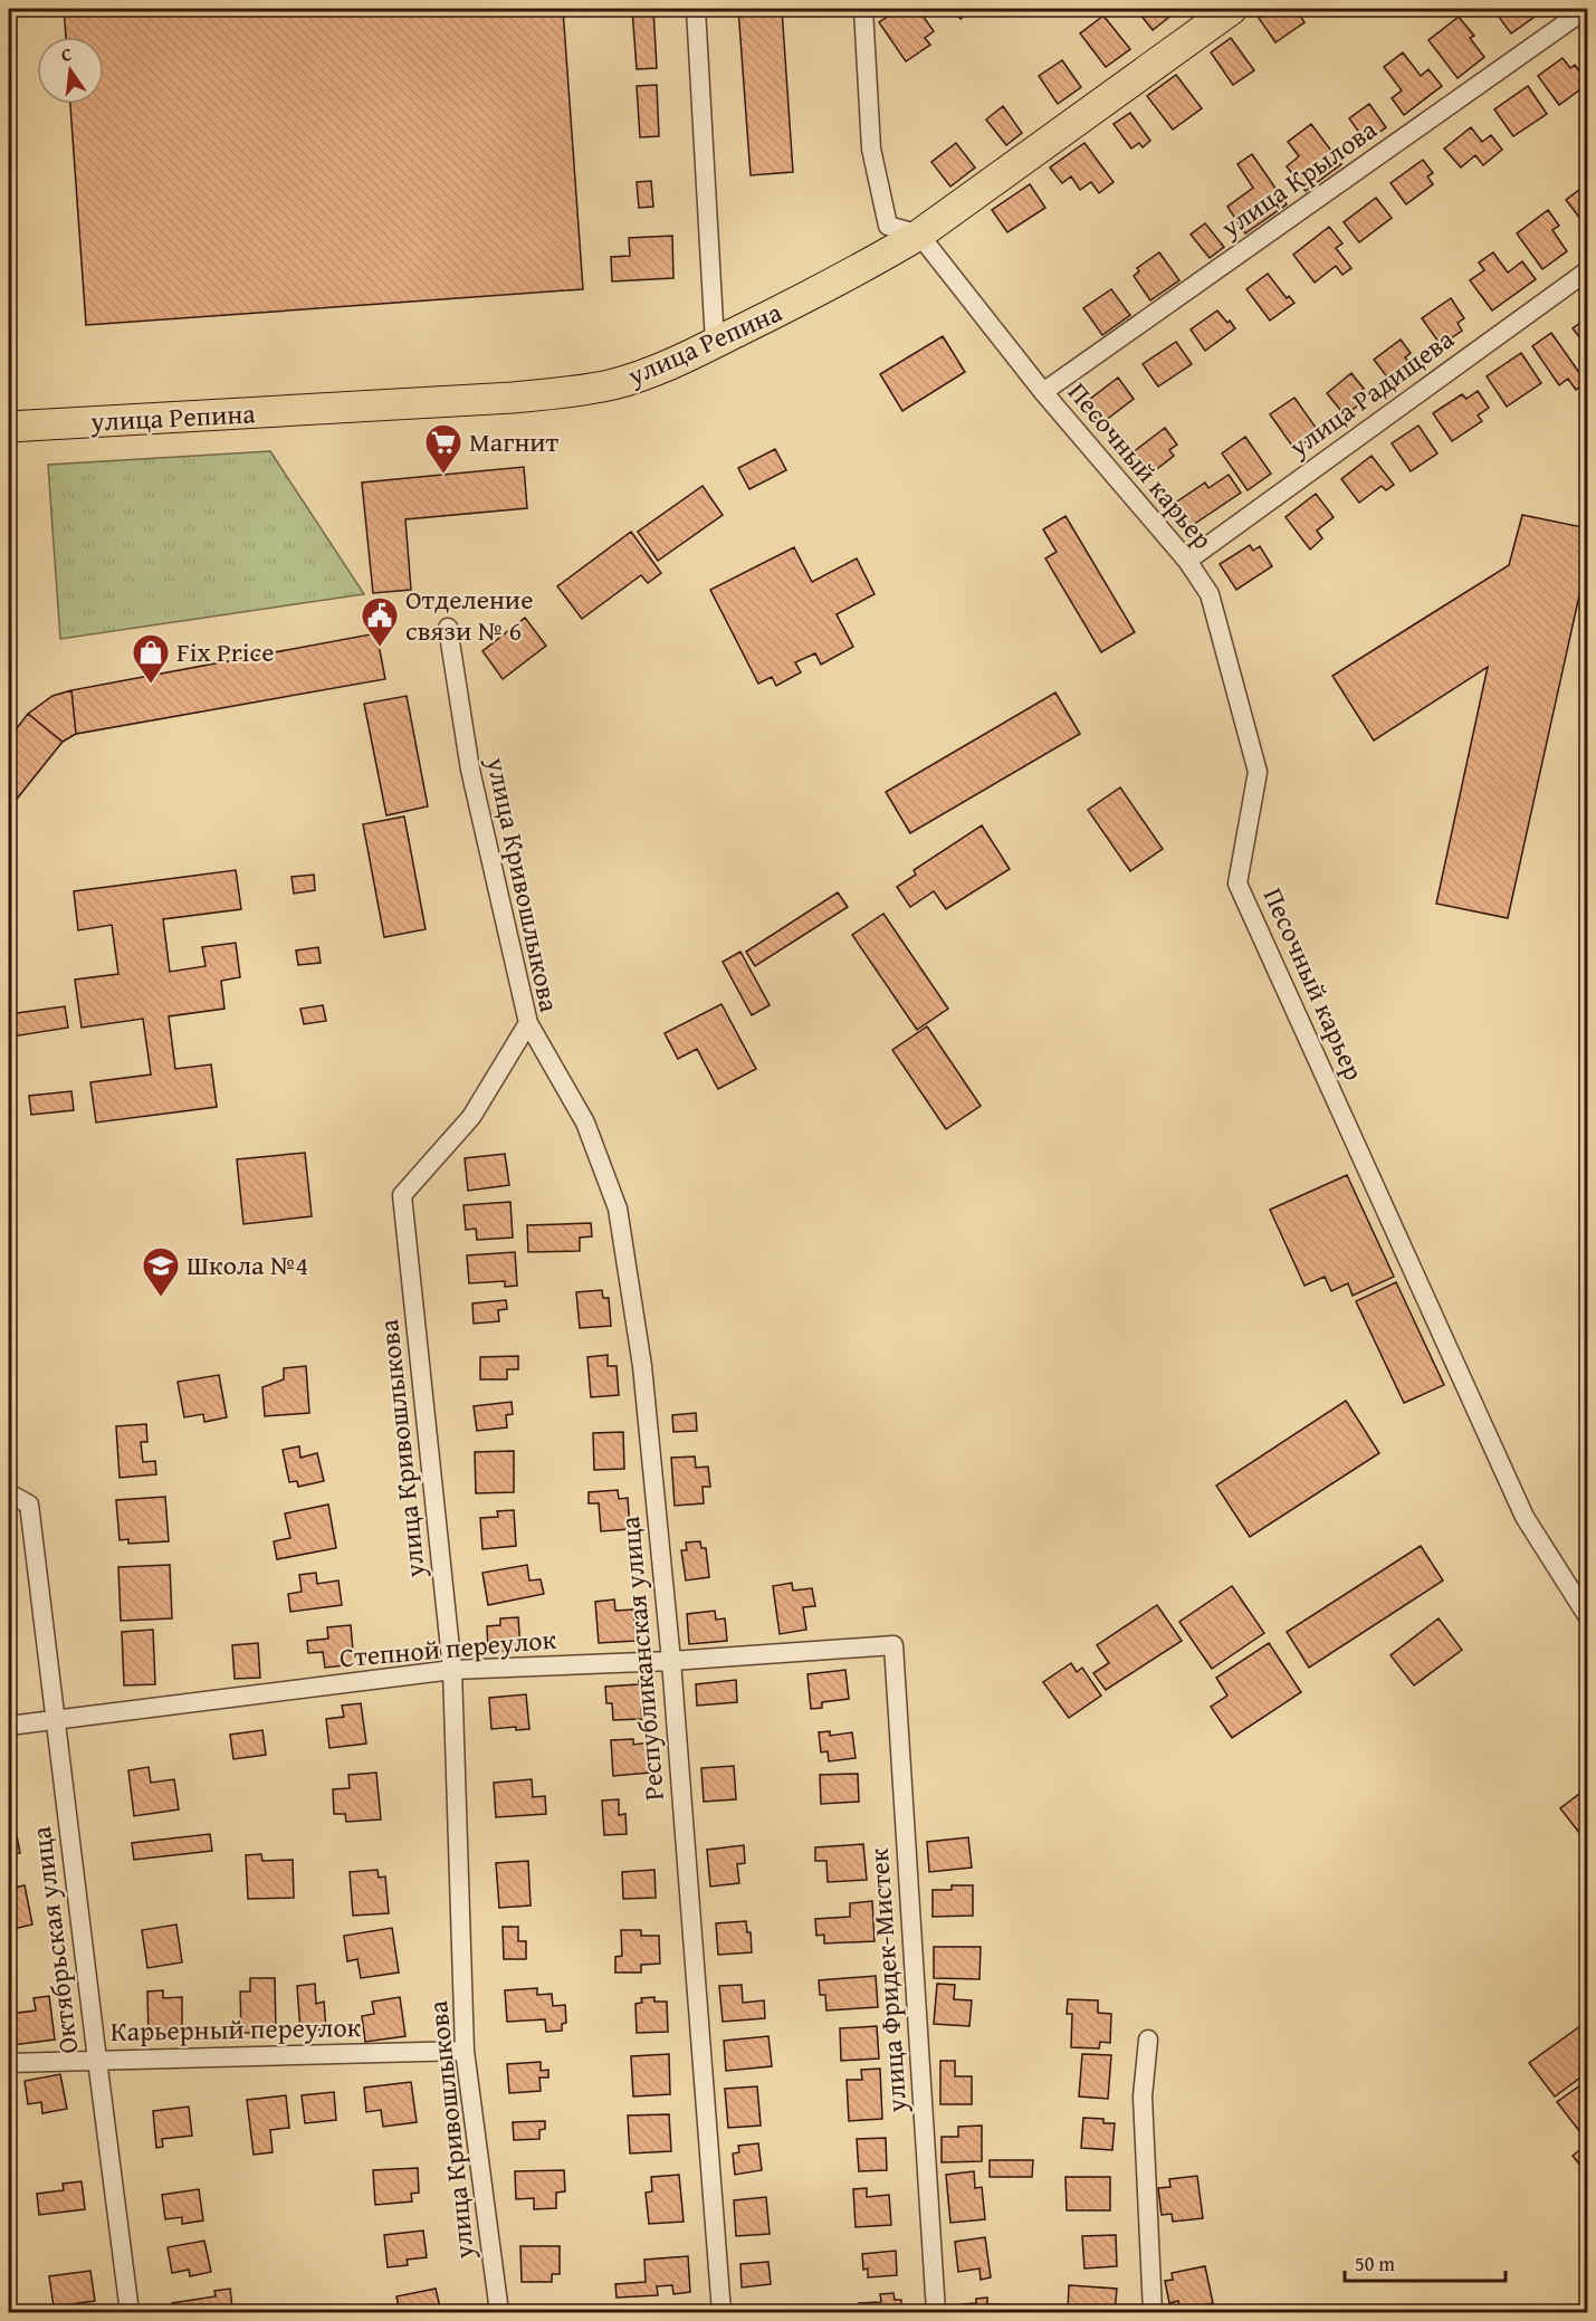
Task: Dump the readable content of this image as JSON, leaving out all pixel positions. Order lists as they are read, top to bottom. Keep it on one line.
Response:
{"streets":{"main road":["улица Репина"],"street":["улица Крылова","улица Радищева","Песочный карьер","улица Кривошлыкова","Степной переулок","Республиканская улица","Октябрьская улица","улица Фридек-Мистек","Карьерный переулок"]},"crossings":[["улица Крылова","Песочный карьер"],["улица Репина","Песочный карьер"],["улица Радищева","Песочный карьер"],["улица Кривошлыкова","Степной переулок"],["улица Кривошлыкова","Республиканская улица"],["улица Кривошлыкова","Карьерный переулок"],["Степной переулок","Республиканская улица"],["Степной переулок","Октябрьская улица"],["Степной переулок","улица Фридек-Мистек"],["Октябрьская улица","Карьерный переулок"]],"places":{"supermarket":["Магнит"],"public building":["Отделение связи № 6"],"shop":["Fix Price"],"school or university":["Школа №4"]},"scale_bar":"50 m","north":"top"}
